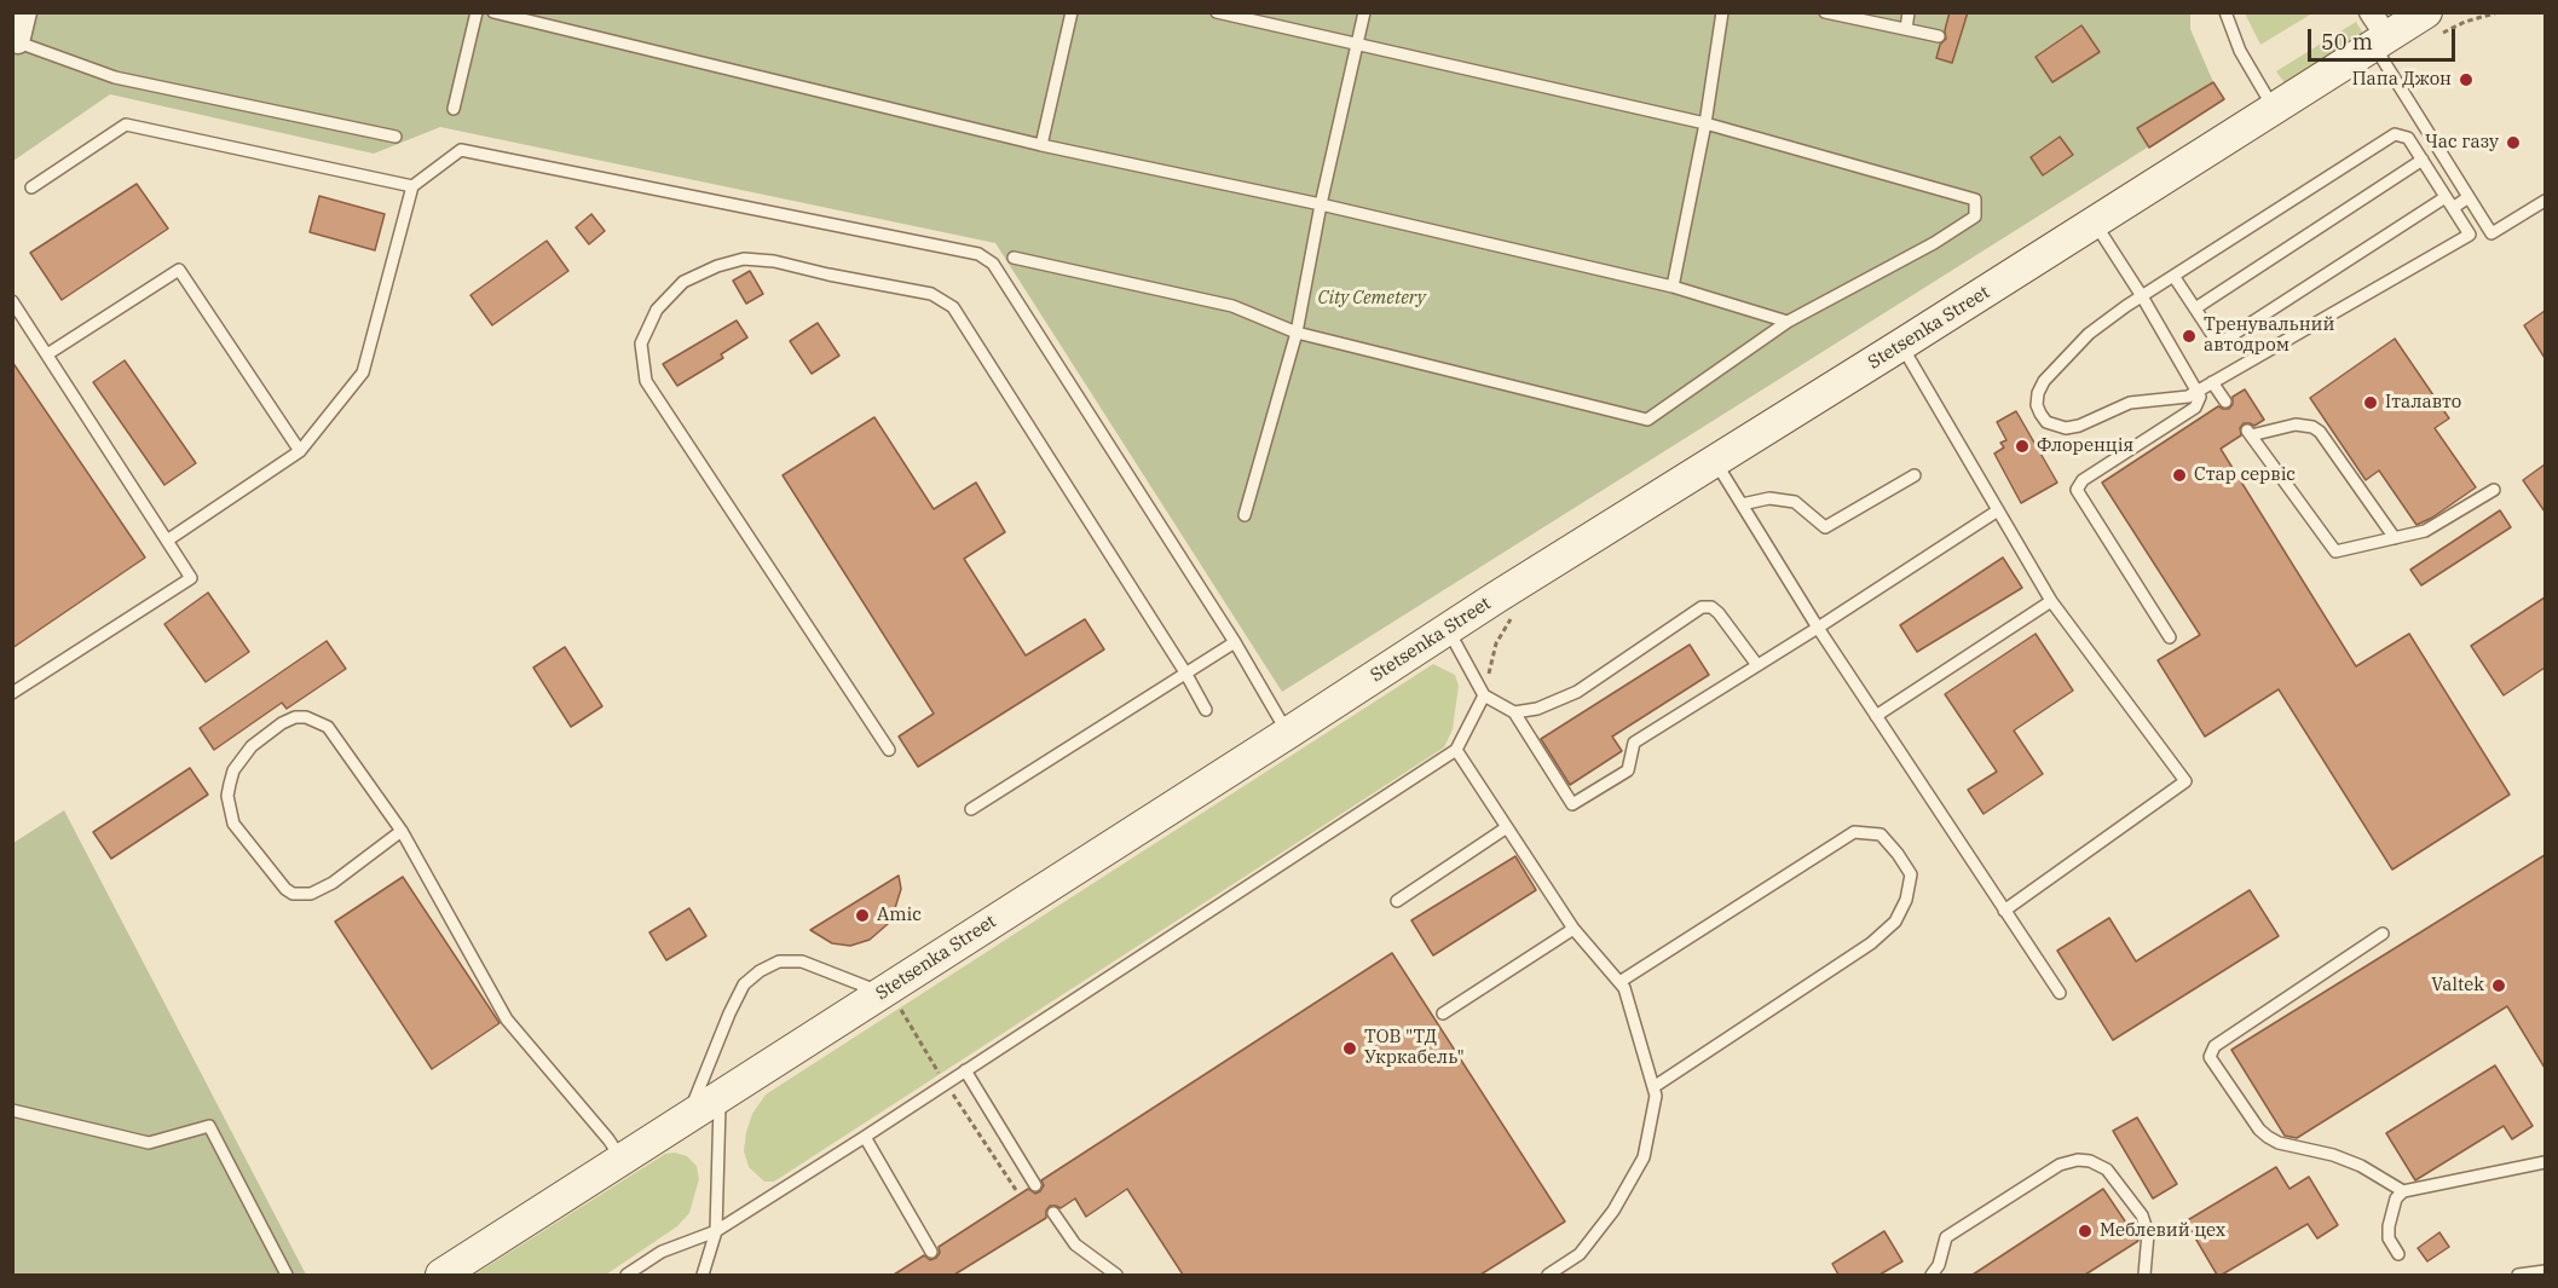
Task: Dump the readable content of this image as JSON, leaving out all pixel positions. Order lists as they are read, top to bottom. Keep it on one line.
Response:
{"streets":{"main road":["Stetsenka Street"]},"parks":["City Cemetery"],"places":["Папа Джон","Час газу","Тренувальний автодром","Італавто","Флоренція","Стар сервіс","Amic","Valtek","ТОВ \"ТД Укркабель\"","Меблевий цех"],"scale_bar":"50 m"}
